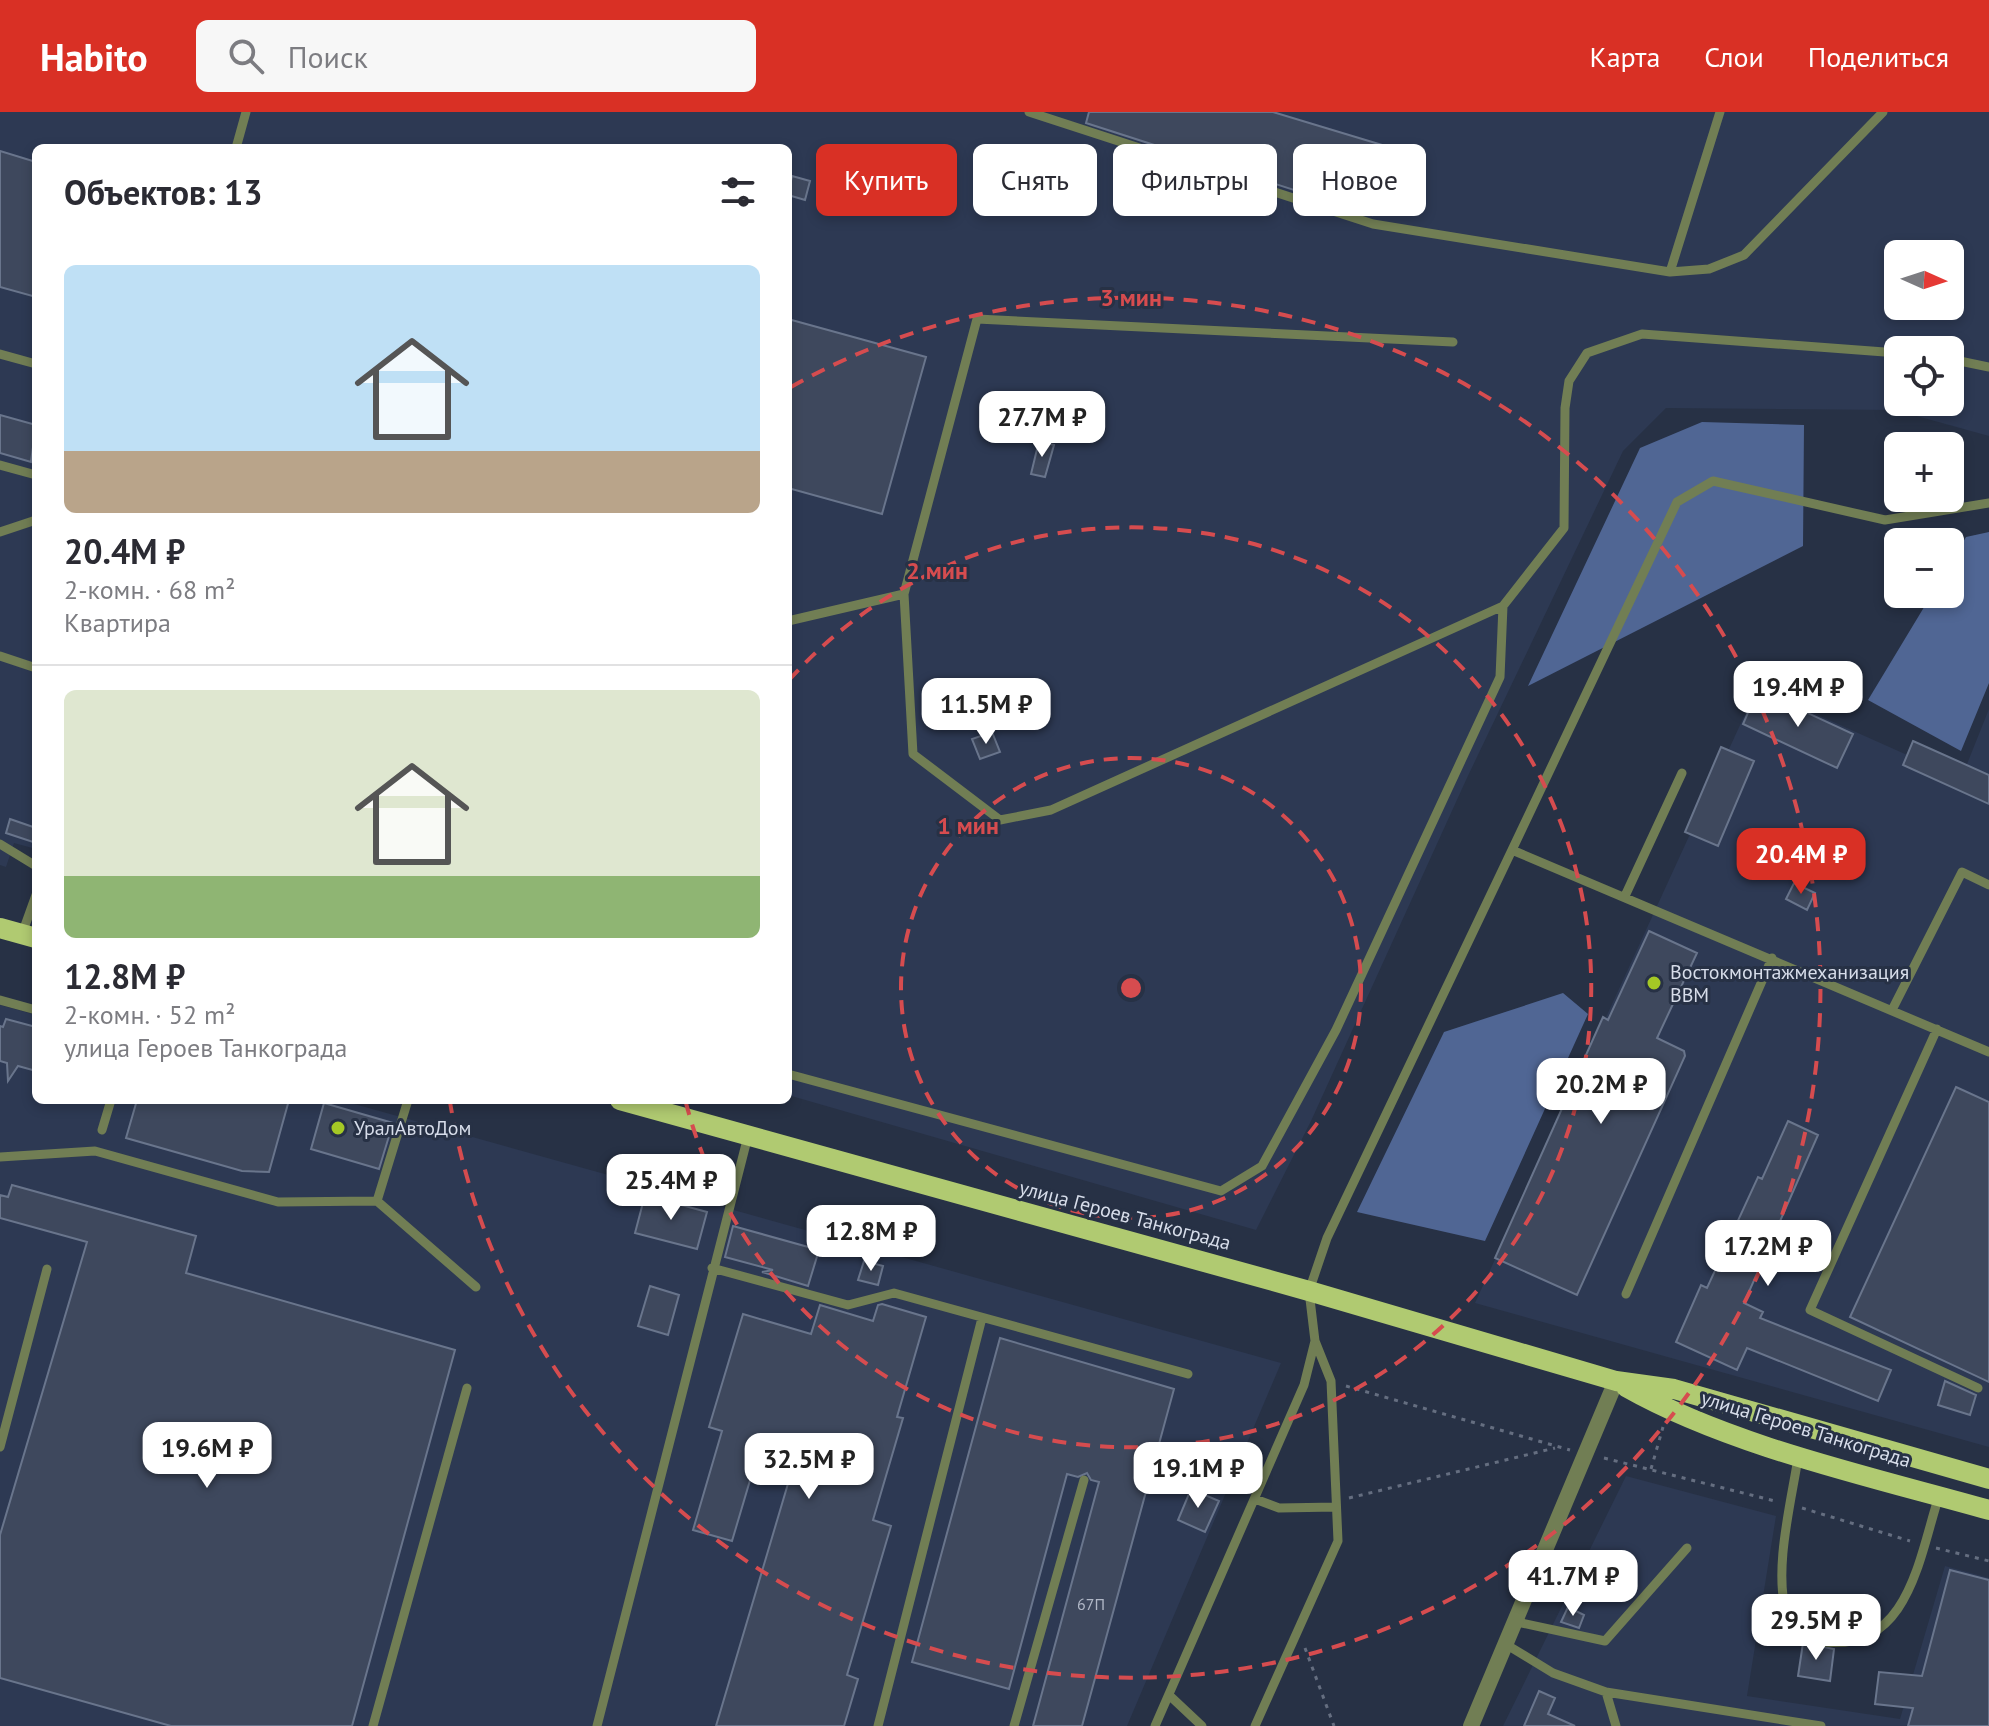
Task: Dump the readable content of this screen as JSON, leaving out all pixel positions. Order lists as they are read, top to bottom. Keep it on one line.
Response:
{"streets":{"main road":["улица Героев Танкограда"]},"places":["Востокмонтажмеханизация ВВМ","УралАвтоДом"],"house_numbers":["67П"],"north":"right","page":{"header":"Habito","search":"Поиск","nav":["Карта","Слои","Поделиться"],"chip":["Купить","Снять","Фильтры","Новое"],"heading":"Объектов: 13","map_buttons":["+","−"],"list":[{"name":"20.4M ₽","note":"2-комн. · 68 m² · Квартира"},{"name":"12.8M ₽","note":"2-комн. · 52 m² · улица Героев Танкограда"}],"price":["27.7M ₽","19.4M ₽","11.5M ₽","20.4M ₽","20.2M ₽","25.4M ₽","12.8M ₽","17.2M ₽","19.6M ₽","32.5M ₽","19.1M ₽","41.7M ₽","29.5M ₽"]},"rings":["3 мин","2 мин","1 мин"]}
